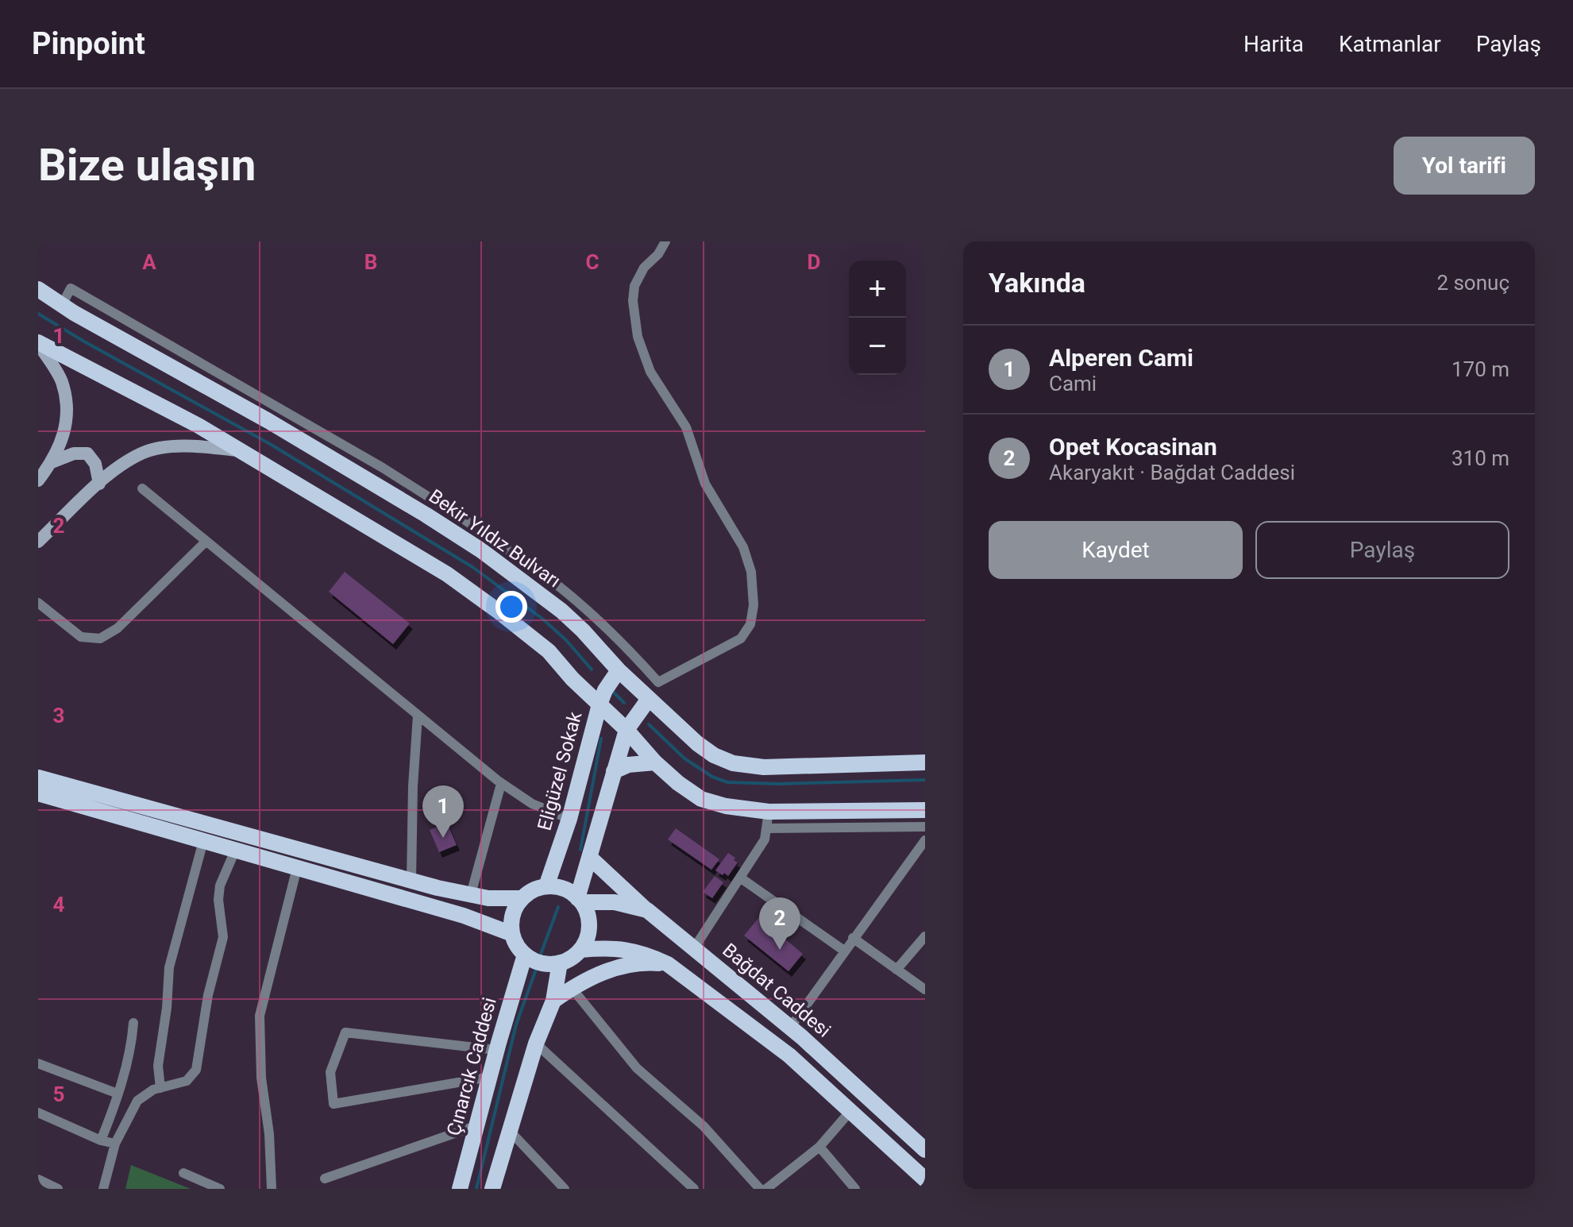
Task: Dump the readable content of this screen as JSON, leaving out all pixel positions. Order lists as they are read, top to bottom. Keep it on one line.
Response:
{"streets":{"main road":["Bekir Yıldız Bulvarı","Eligüzel Sokak","Bağdat Caddesi","Çınarcık Caddesi"]},"crossings":[["Bekir Yıldız Bulvarı","Eligüzel Sokak"],["Eligüzel Sokak","Bağdat Caddesi"],["Eligüzel Sokak","Çınarcık Caddesi"],["Bağdat Caddesi","Çınarcık Caddesi"]],"page":{"header":"Pinpoint","nav":["Harita","Katmanlar","Paylaş"],"buttons":["Yol tarifi",["Kaydet","Paylaş"]],"title":"Bize ulaşın","heading":["Yakında","2 sonuç"],"map_buttons":["+","−"],"list":[{"mark":"1","name":"Alperen Cami","note":"Cami","value":"170 m"},{"mark":"2","name":"Opet Kocasinan","note":"Akaryakıt · Bağdat Caddesi","value":"310 m"}],"pins":["1","2"]},"grid":{"columns":["A","B","C","D"],"rows":["1","2","3","4","5"]}}
